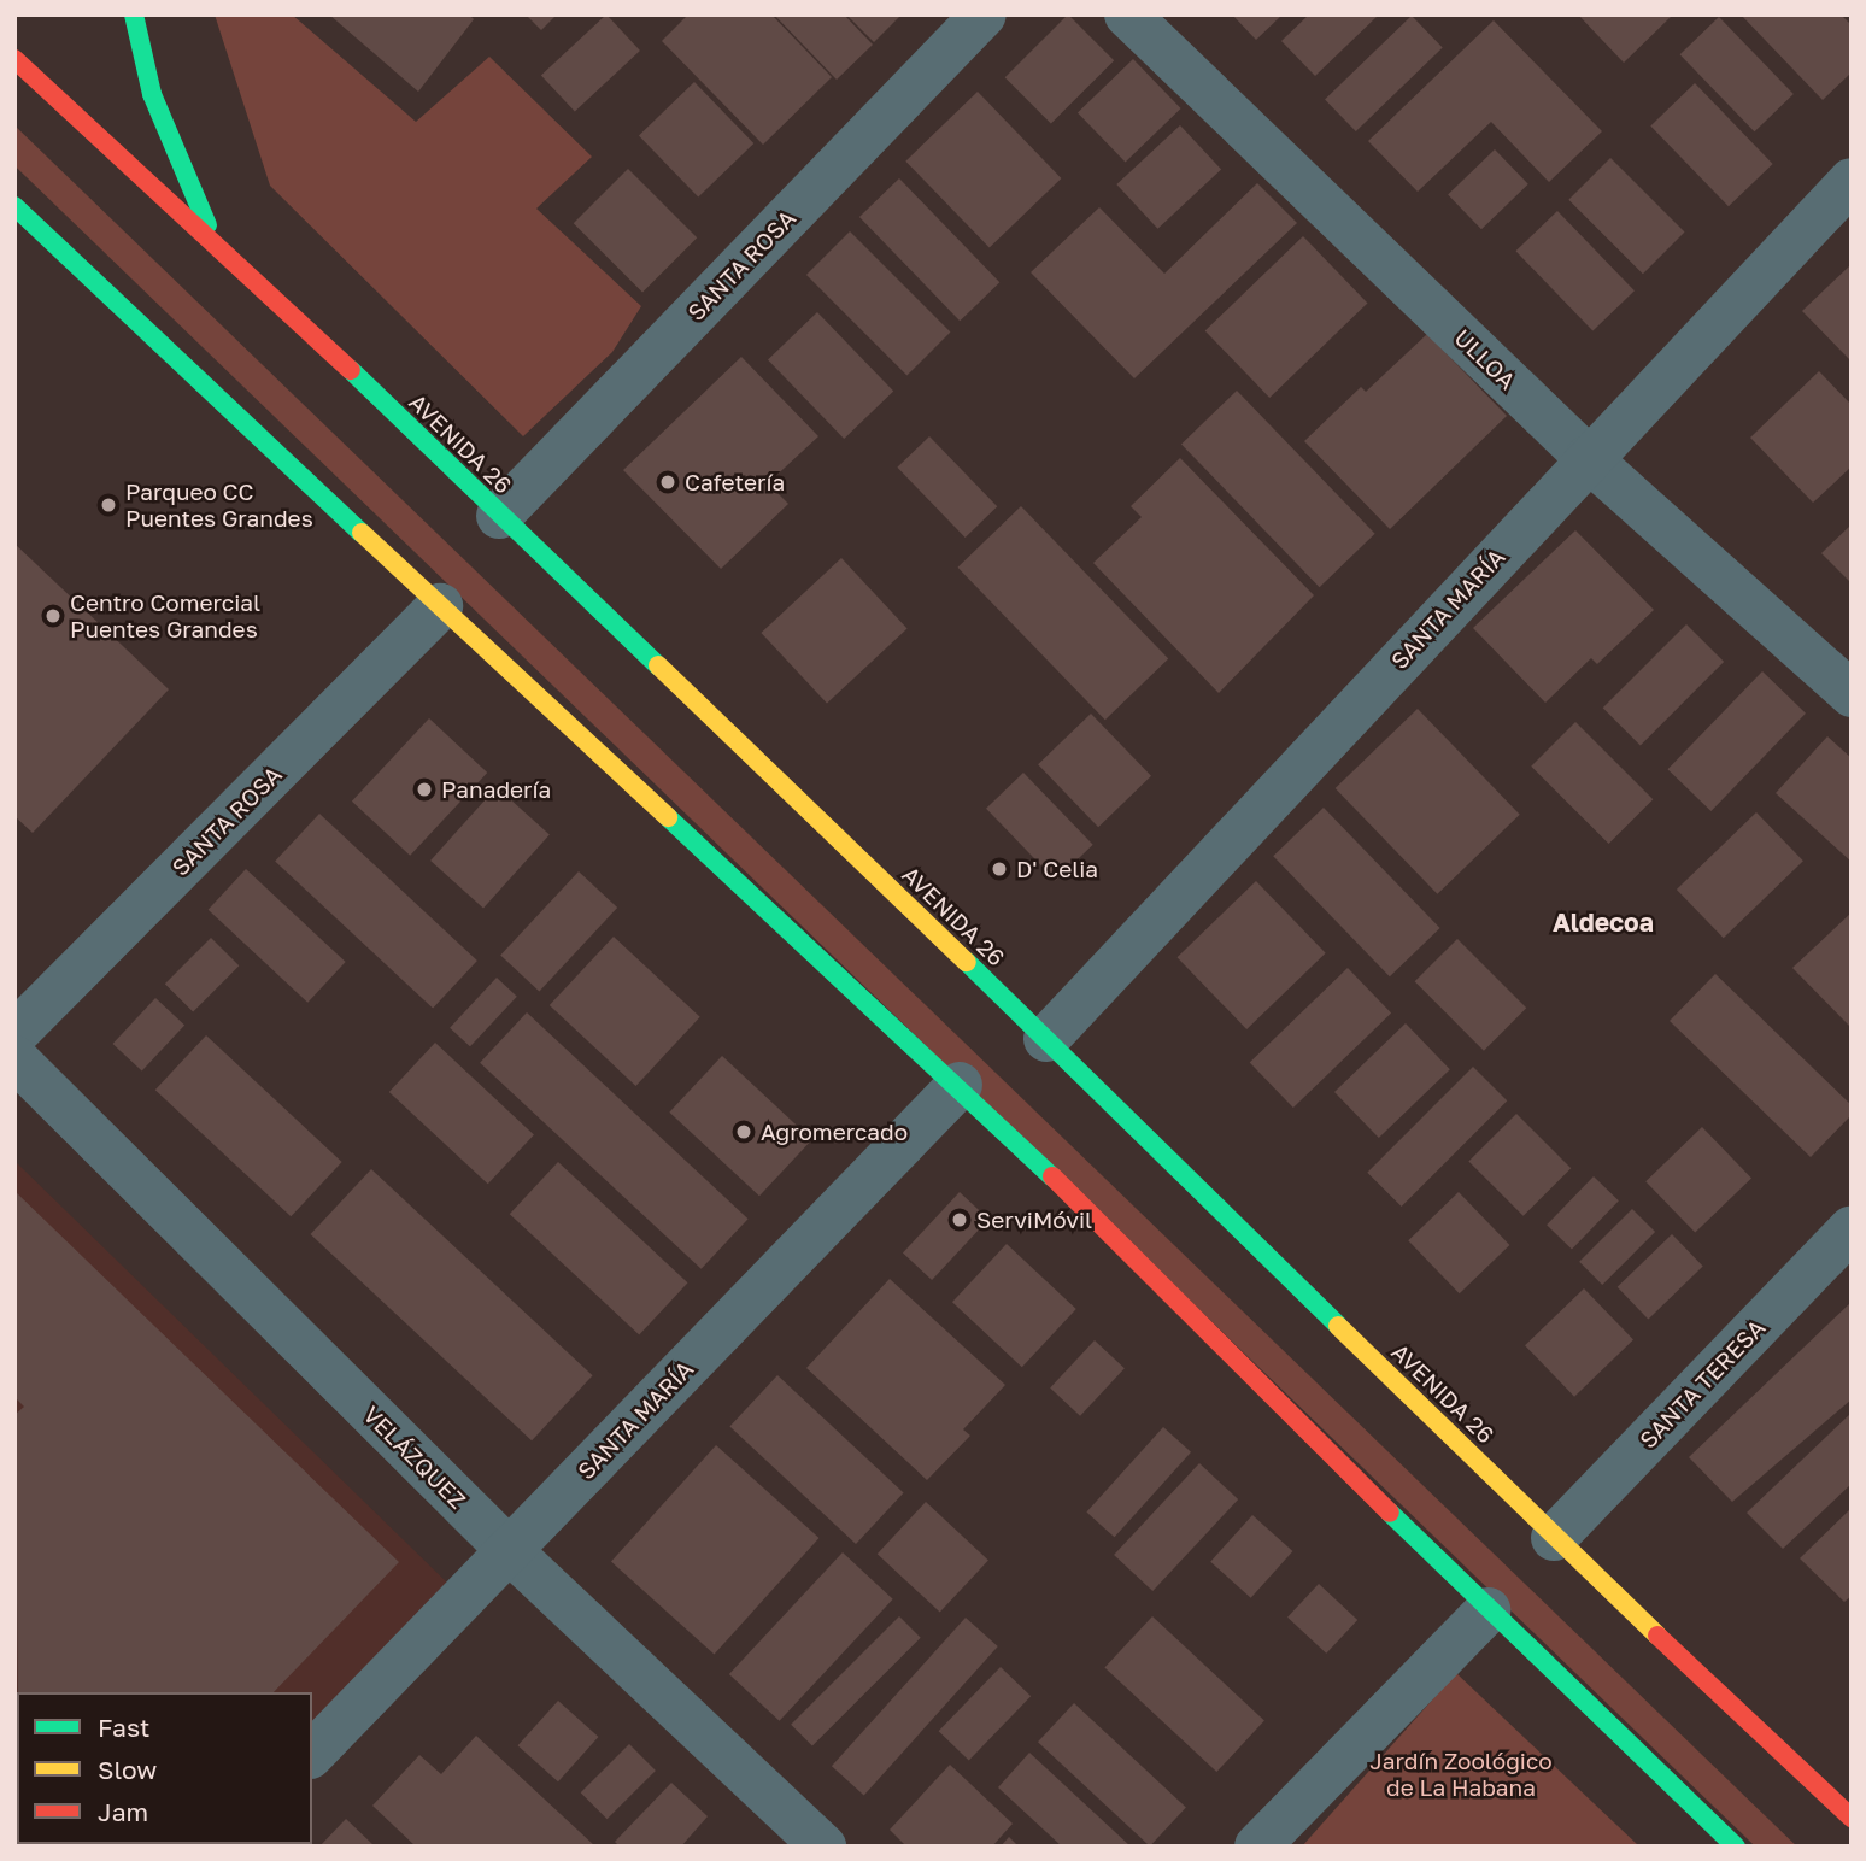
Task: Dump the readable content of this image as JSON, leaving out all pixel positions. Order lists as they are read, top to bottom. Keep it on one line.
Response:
{"streets":{"main road":["AVENIDA 26"],"street":["SANTA ROSA","ULLOA","SANTA MARÍA","SANTA TERESA","VELÁZQUEZ"]},"crossings":[["SANTA ROSA","AVENIDA 26"],["ULLOA","SANTA MARÍA"],["AVENIDA 26","SANTA MARÍA"],["AVENIDA 26","SANTA TERESA"],["SANTA MARÍA","VELÁZQUEZ"]],"districts":["Aldecoa"],"parks":["Jardín Zoológico de La Habana"],"places":["Cafetería","Parqueo CC Puentes Grandes","Centro Comercial Puentes Grandes","Panadería","D' Celia","Agromercado","ServiMóvil"],"legend":["Fast","Slow","Jam"]}
